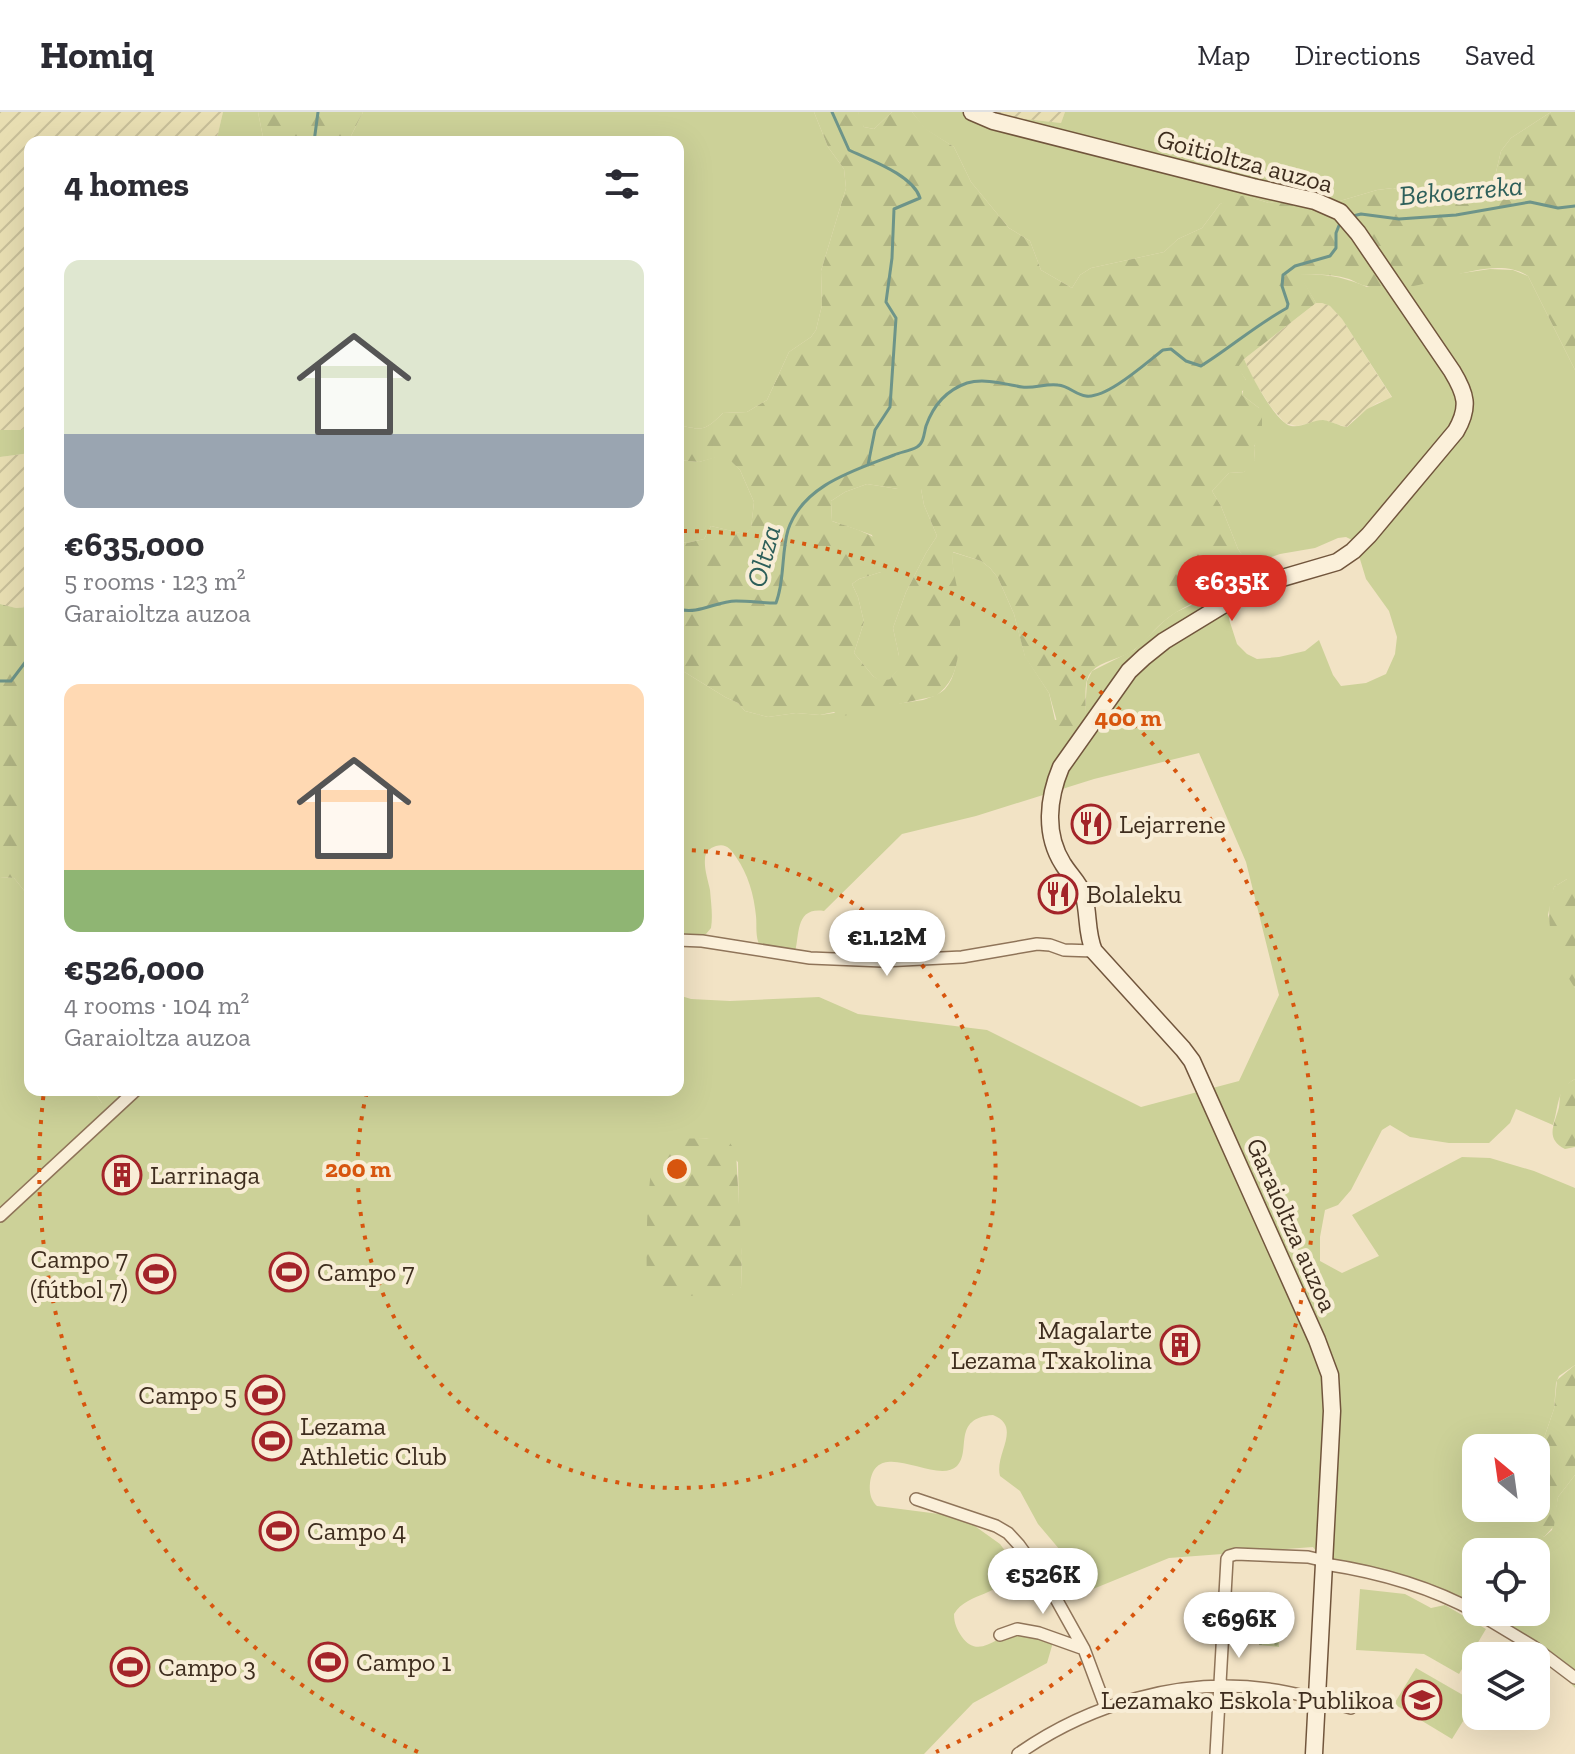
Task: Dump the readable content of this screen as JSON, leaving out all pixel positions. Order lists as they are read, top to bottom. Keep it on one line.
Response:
{"streets":{"street":["Goitioltza auzoa","Garaioltza auzoa"]},"crossings":[["Goitioltza auzoa","Garaioltza auzoa"]],"water":["Bekoerreka","Oltza"],"places":{"restaurant":["Lejarrene","Bolaleku"],"building":["Larrinaga","Magalarte Lezama Txakolina"],"sports":["Campo 7","Campo 7 (fútbol 7)","Campo 5","Lezama Athletic Club","Campo 4","Campo 1","Campo 3"],"school or university":["Lezamako Eskola Publikoa"]},"north":"top left","page":{"header":"Homiq","nav":["Map","Directions","Saved"],"heading":"4 homes","list":[{"name":"€635,000","note":"5 rooms · 123 m² · Garaioltza auzoa"},{"name":"€526,000","note":"4 rooms · 104 m² · Garaioltza auzoa"}],"price":["€635K","€1.12M","€526K","€696K"]},"rings":["400 m","200 m"]}
